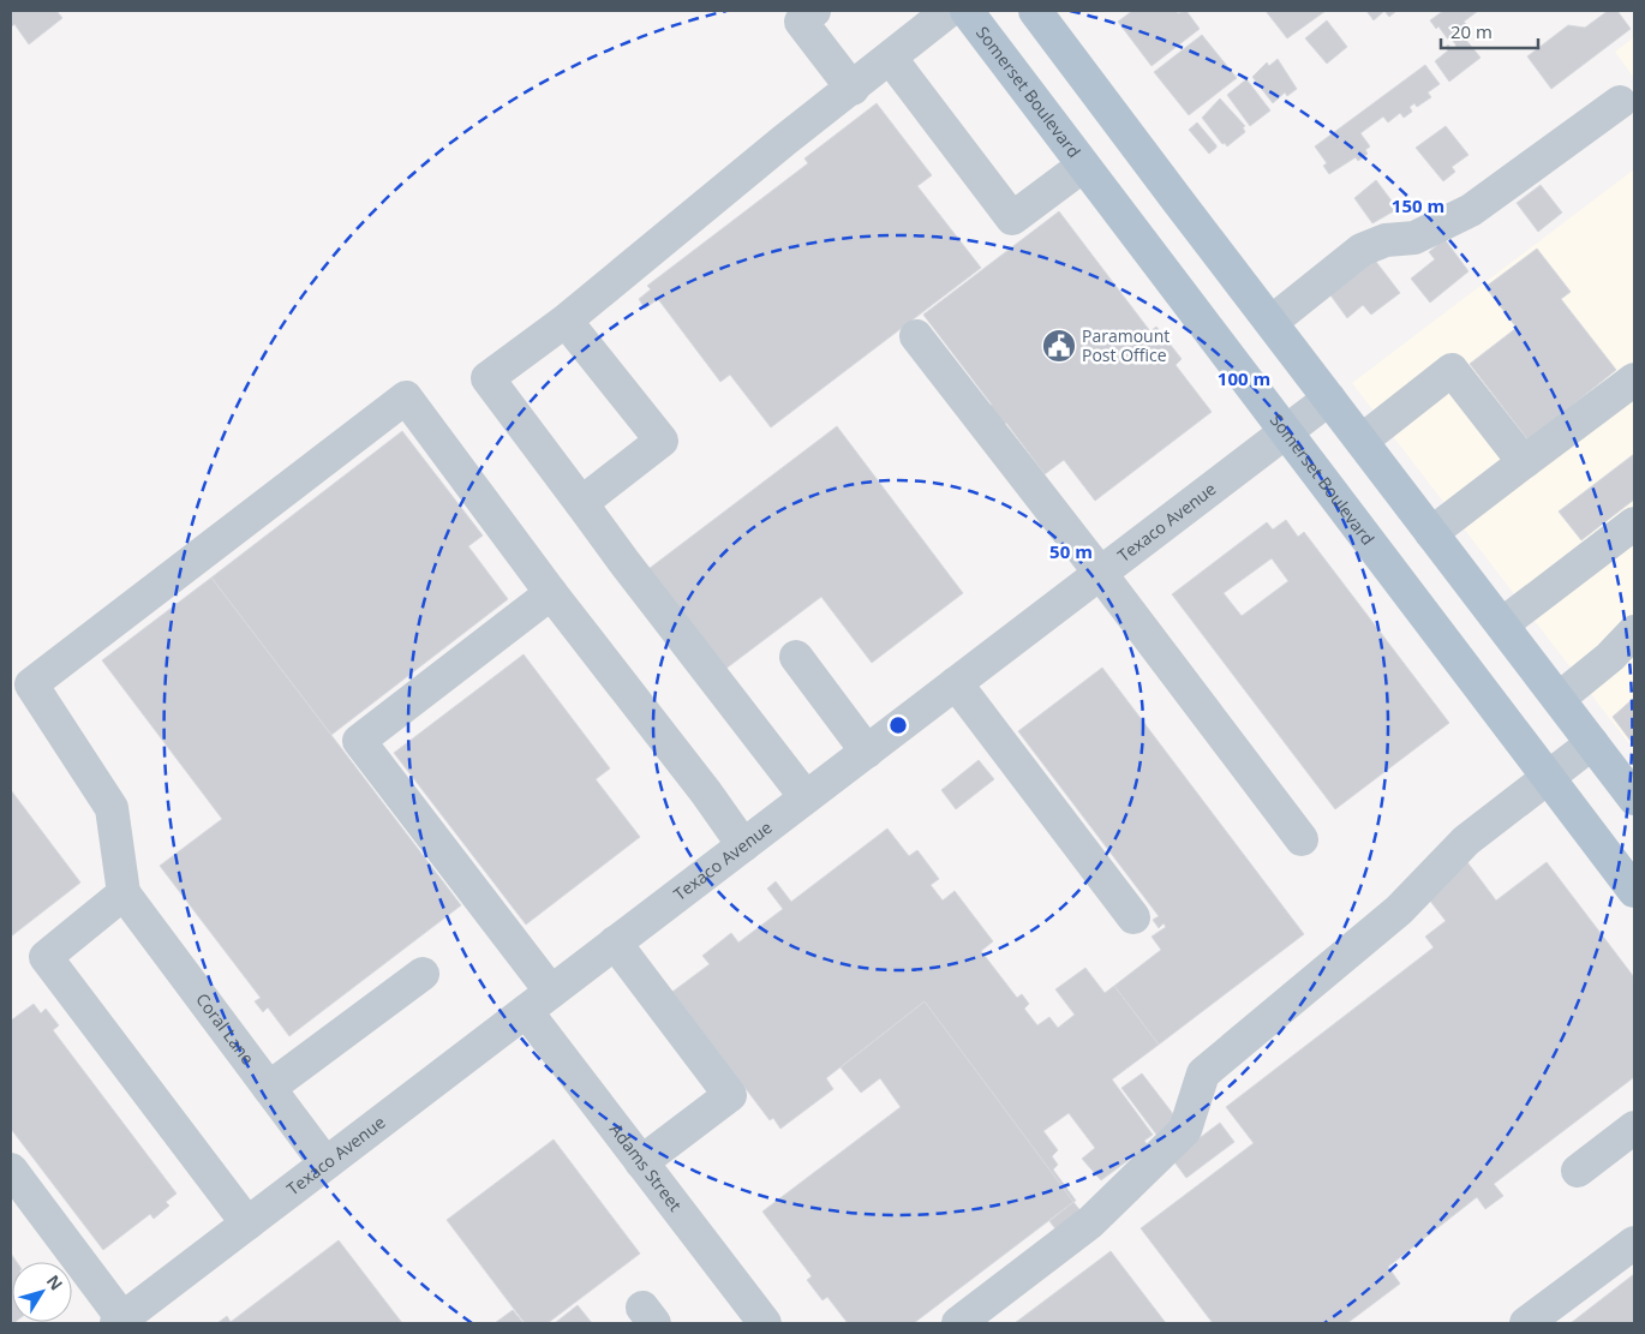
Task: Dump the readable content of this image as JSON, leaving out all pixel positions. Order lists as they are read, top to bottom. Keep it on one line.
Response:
{"streets":{"main road":["Somerset Boulevard"],"street":["Texaco Avenue","Coral Lane","Adams Street"]},"crossings":[["Somerset Boulevard","Texaco Avenue"],["Texaco Avenue","Coral Lane"],["Texaco Avenue","Adams Street"]],"places":{"public building":["Paramount Post Office"]},"scale_bar":"20 m","north":"top right","rings":["150 m","100 m","50 m"]}
